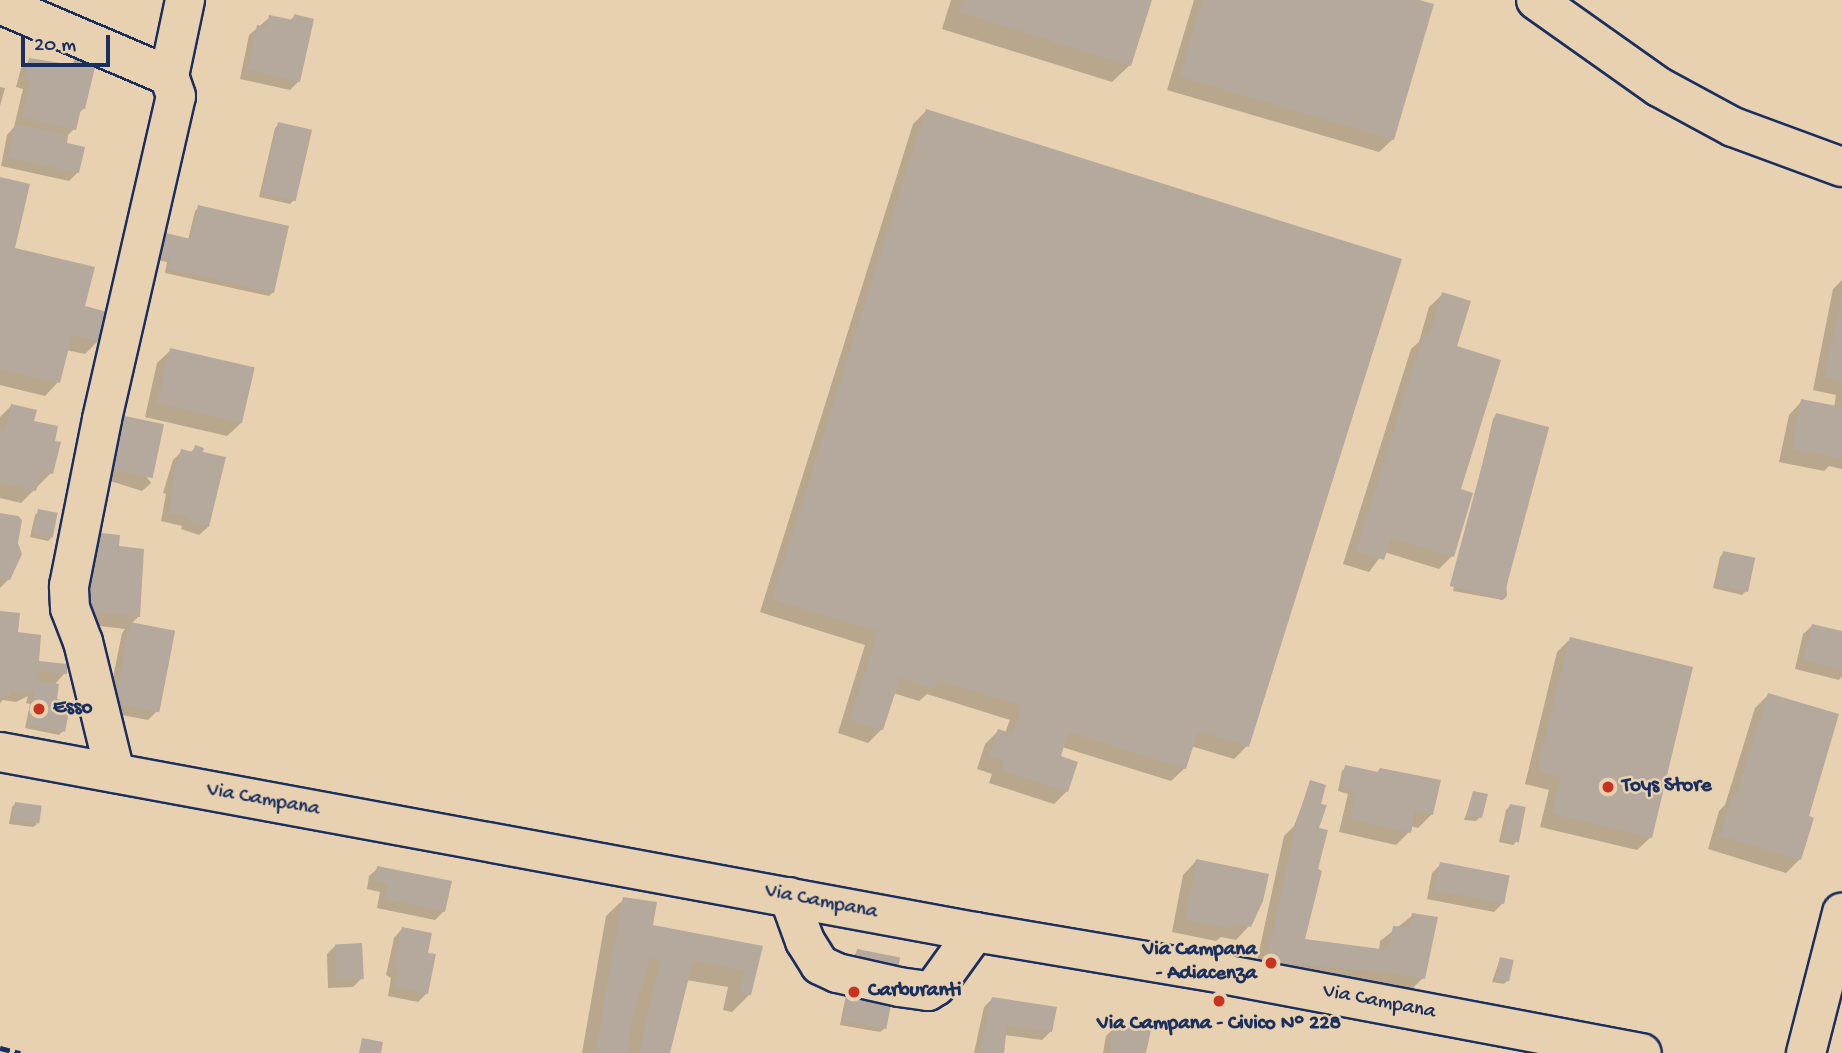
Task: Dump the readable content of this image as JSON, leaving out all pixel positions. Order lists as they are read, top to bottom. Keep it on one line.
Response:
{"streets":{"street":["Via Campana"]},"places":["Esso","Toys Store","Via Campana - Adiacenza","Carburanti","Via Campana - Civico N° 228"],"scale_bar":"20 m"}
